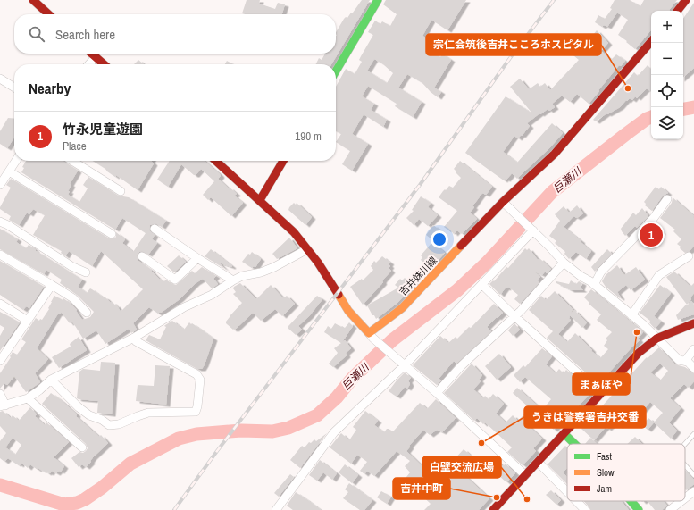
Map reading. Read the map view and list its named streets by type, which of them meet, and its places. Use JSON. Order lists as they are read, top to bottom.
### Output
{
  "streets": {
    "main road": ["吉井妹川線"]
  },
  "water": ["巨瀬川"],
  "places": [
    "宗仁会筑後吉井こころホスピタル",
    "まぁぼや",
    "うきは警察署吉井交番",
    "吉井中町",
    "白壁交流広場"
  ],
  "legend": ["Fast", "Slow", "Jam"],
  "page": {
    "map_buttons": ["+", "−"],
    "search": "Search here",
    "heading": "Nearby",
    "list": [
      {
        "mark": "1",
        "name": "竹永児童遊園",
        "note": "Place",
        "value": "190 m"
      }
    ],
    "pins": "1"
  }
}
